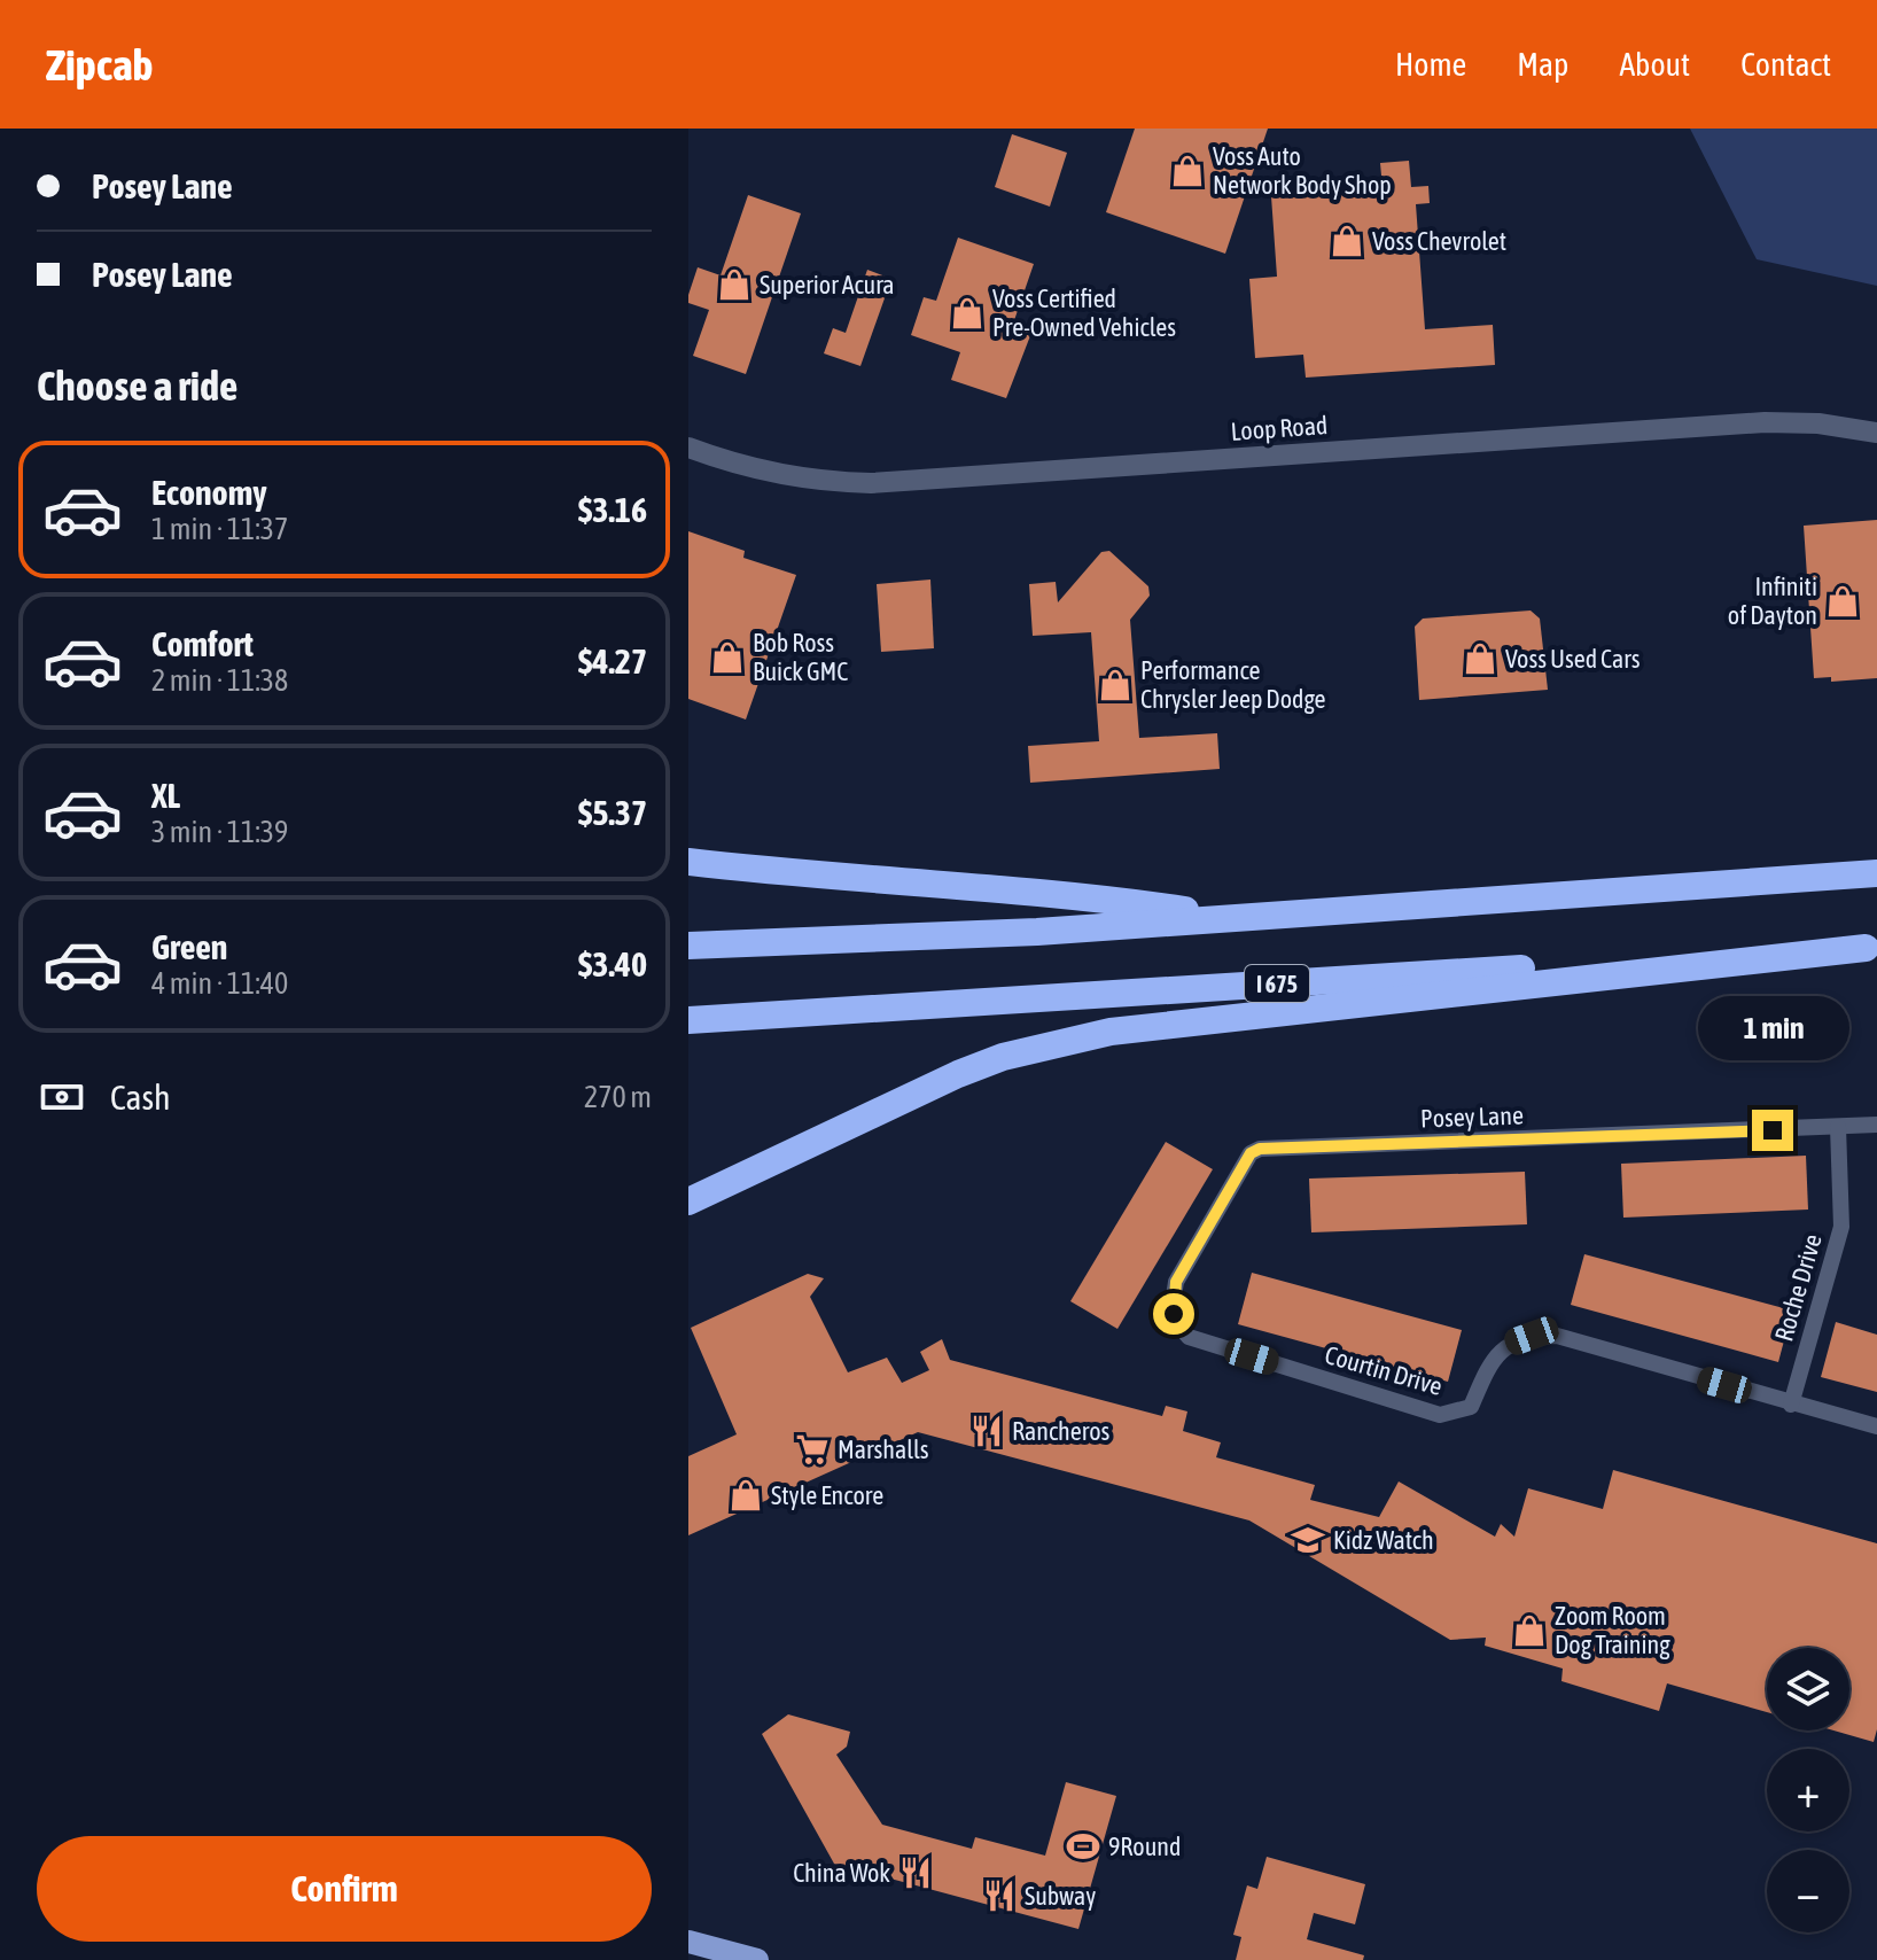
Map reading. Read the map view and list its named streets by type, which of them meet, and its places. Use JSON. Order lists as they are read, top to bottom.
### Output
{
  "streets": {
    "highway": ["I 675"],
    "street": [
      "Loop Road",
      "Posey Lane",
      "Roche Drive",
      "Courtin Drive"
    ]
  },
  "crossings": [
    ["Posey Lane", "Roche Drive"],
    ["Posey Lane", "Courtin Drive"],
    ["Roche Drive", "Courtin Drive"]
  ],
  "places": {
    "shop": [
      "Voss Auto Network Body Shop",
      "Voss Chevrolet",
      "Superior Acura",
      "Voss Certified Pre-Owned Vehicles",
      "Infiniti of Dayton",
      "Bob Ross Buick GMC",
      "Voss Used Cars",
      "Performance Chrysler Jeep Dodge",
      "Style Encore",
      "Zoom Room Dog Training"
    ],
    "restaurant": ["Rancheros", "China Wok", "Subway"],
    "supermarket": ["Marshalls"],
    "school or university": ["Kidz Watch"],
    "sports": ["9Round"]
  },
  "page": {
    "header": "Zipcab",
    "nav": [
      "Home",
      "Map",
      "About",
      "Contact"
    ],
    "banner": ["Posey Lane", "Posey Lane"],
    "heading": "Choose a ride",
    "list": [
      {
        "name": "Economy",
        "note": "1 min · 11:37",
        "value": "$3.16"
      },
      {
        "name": "Comfort",
        "note": "2 min · 11:38",
        "value": "$4.27"
      },
      {
        "name": "XL",
        "note": "3 min · 11:39",
        "value": "$5.37"
      },
      {
        "name": "Green",
        "note": "4 min · 11:40",
        "value": "$3.40"
      }
    ],
    "bubble": "1 min",
    "pay": ["Cash", "270 m"],
    "map_buttons": ["+", "−"],
    "buttons": "Confirm"
  }
}
